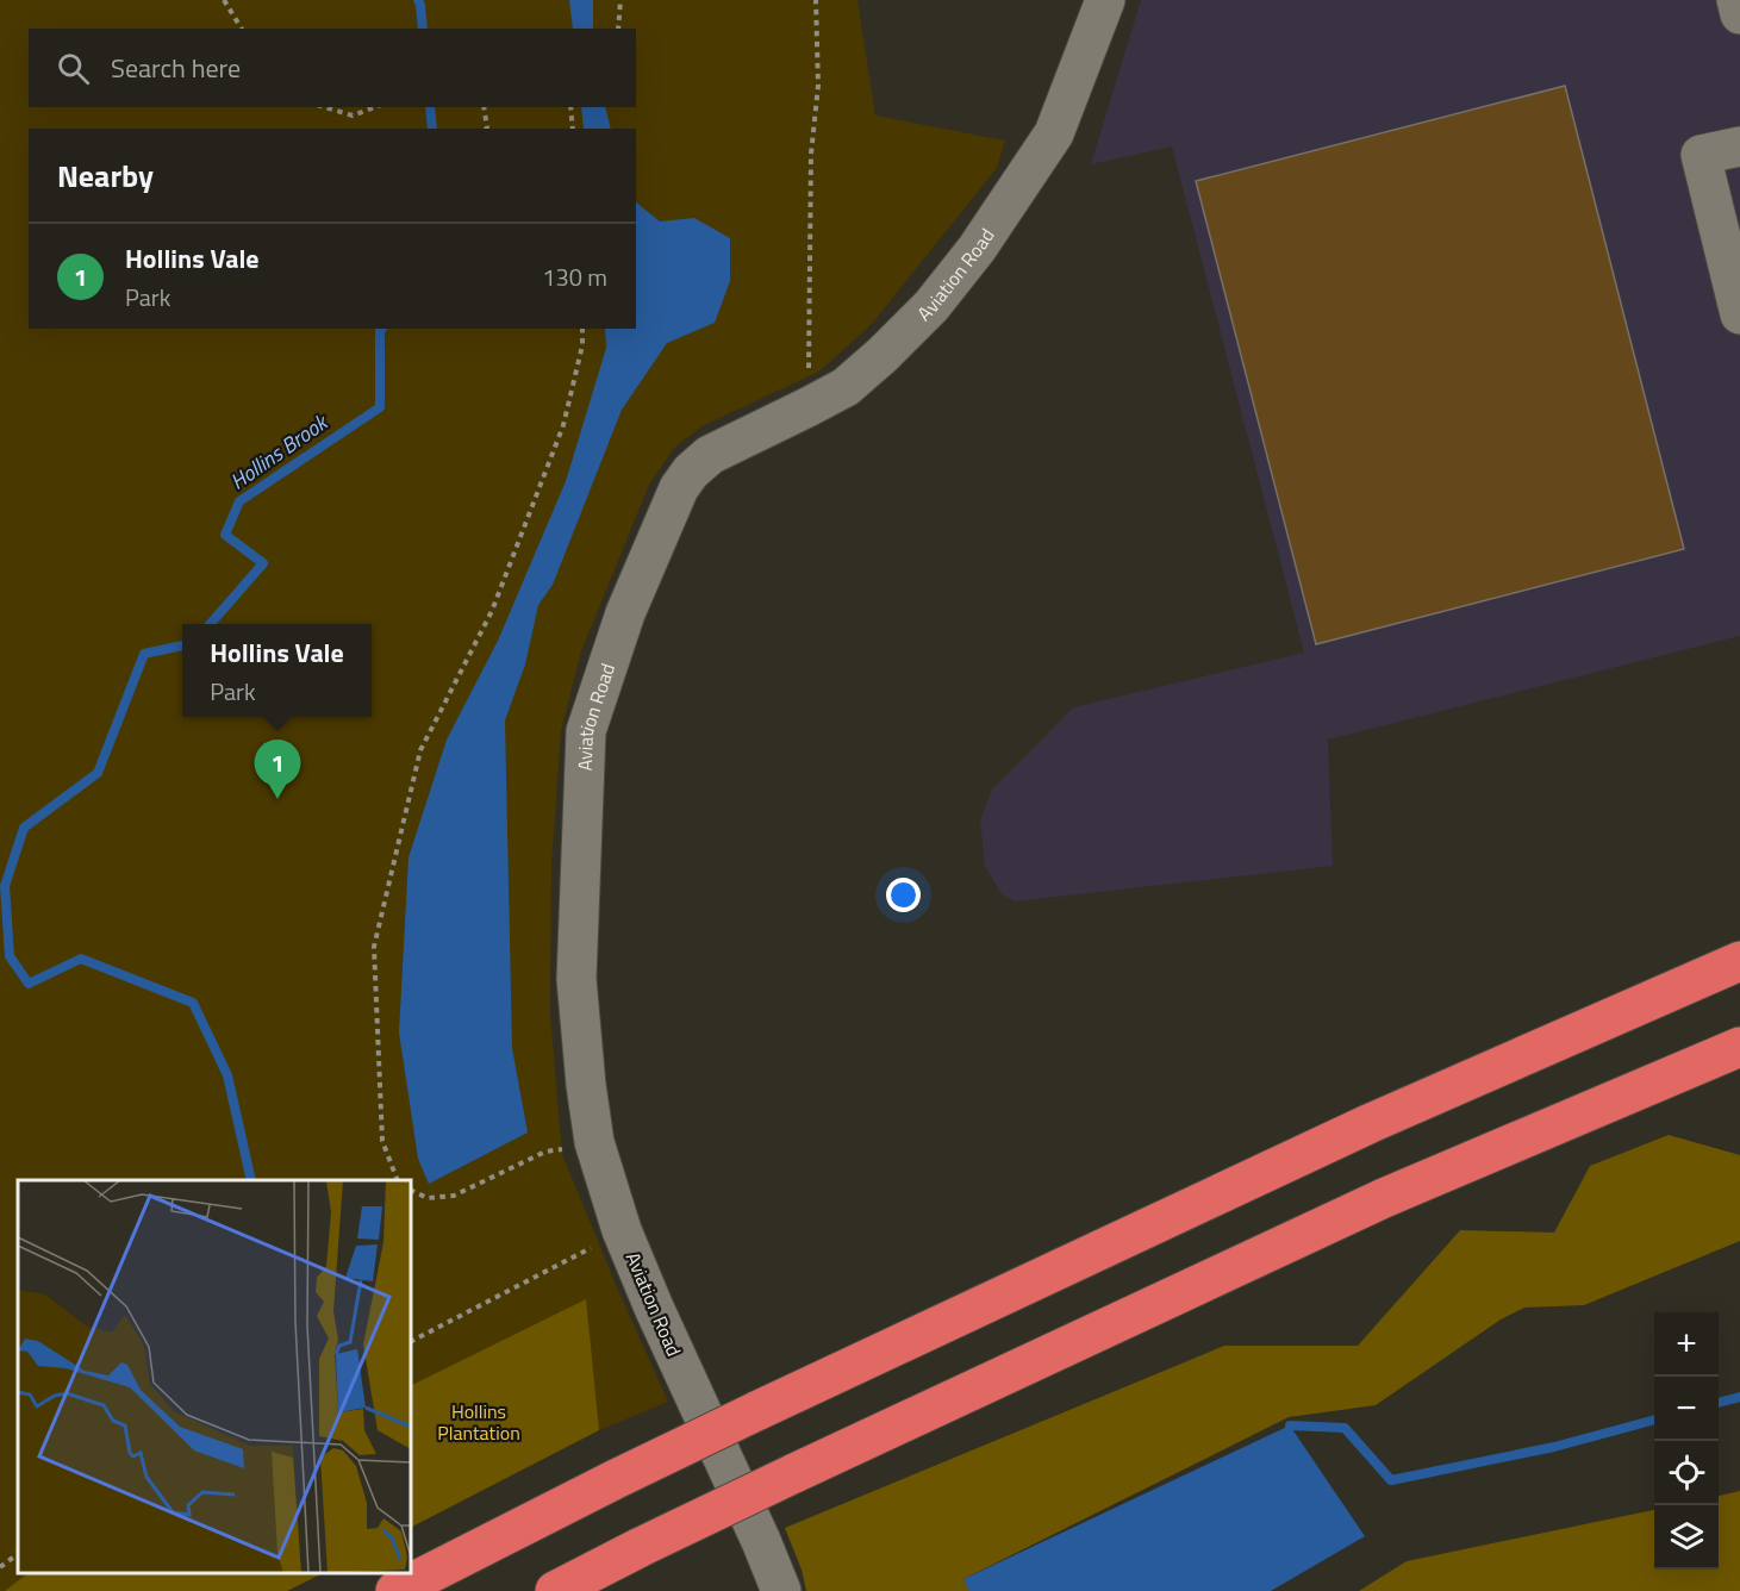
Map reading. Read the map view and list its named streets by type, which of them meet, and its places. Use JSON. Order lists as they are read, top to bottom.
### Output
{
  "streets": {
    "street": ["Aviation Road"]
  },
  "water": ["Hollins Brook"],
  "parks": ["Hollins Plantation"],
  "page": {
    "search": "Search here",
    "heading": "Nearby",
    "list": [
      {
        "mark": "1",
        "name": "Hollins Vale",
        "note": "Park",
        "value": "130 m"
      }
    ],
    "popup": ["Hollins Vale", "Park"],
    "pins": "1",
    "map_buttons": ["+", "−"]
  }
}
